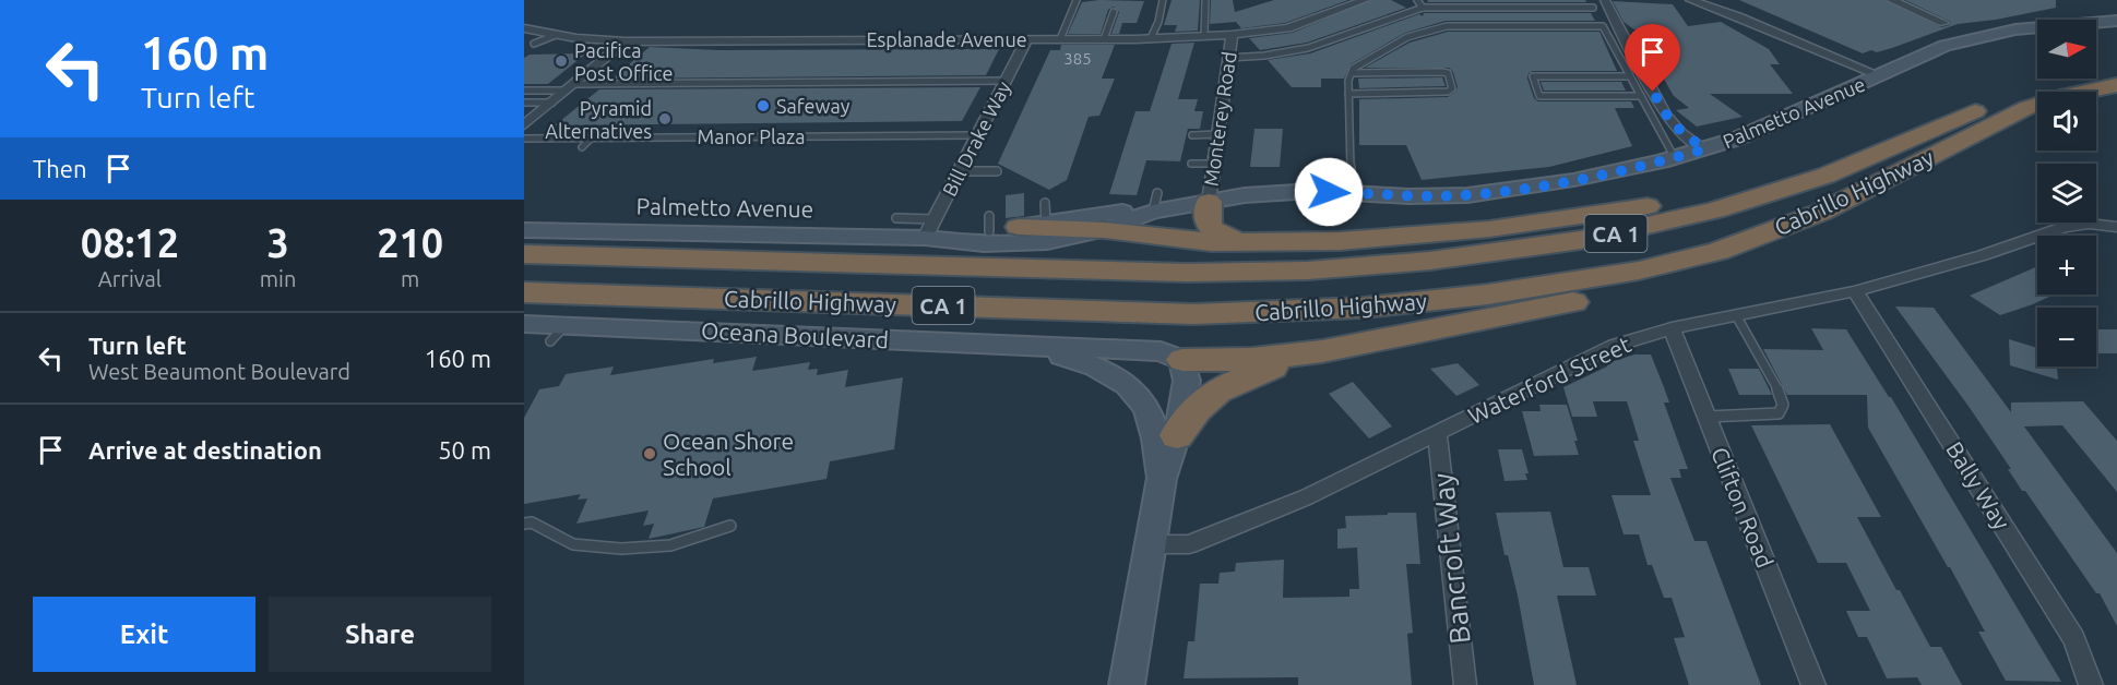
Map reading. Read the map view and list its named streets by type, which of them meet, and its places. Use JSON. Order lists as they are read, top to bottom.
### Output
{
  "streets": {
    "highway": ["Cabrillo Highway", "CA 1"],
    "street": [
      "Esplanade Avenue",
      "Palmetto Avenue",
      "Monterey Road",
      "Bill Drake Way",
      "Oceana Boulevard",
      "Waterford Street",
      "Bally Way",
      "Clifton Road",
      "Bancroft Way"
    ],
    "lane": ["Manor Plaza"]
  },
  "crossings": [
    ["Esplanade Avenue", "Monterey Road"],
    ["Esplanade Avenue", "Bill Drake Way"],
    ["Palmetto Avenue", "Monterey Road"],
    ["Palmetto Avenue", "Bill Drake Way"],
    ["Manor Plaza", "Bill Drake Way"],
    ["Waterford Street", "Bally Way"],
    ["Waterford Street", "Clifton Road"],
    ["Waterford Street", "Bancroft Way"]
  ],
  "places": [
    "Pacifica Post Office",
    "Safeway",
    "Pyramid Alternatives",
    "Ocean Shore School"
  ],
  "house_numbers": ["385"],
  "north": "right",
  "page": {
    "turn": ["160 m", "Turn left"],
    "map_buttons": ["+", "−"],
    "then": "Then",
    "eta": [
      "08:12",
      "Arrival",
      "3",
      "min",
      "210",
      "m"
    ],
    "list": [
      {
        "name": "Turn left",
        "note": "West Beaumont Boulevard",
        "value": "160 m"
      },
      {
        "name": "Arrive at destination",
        "value": "50 m"
      }
    ],
    "buttons": ["Exit", "Share"]
  }
}
